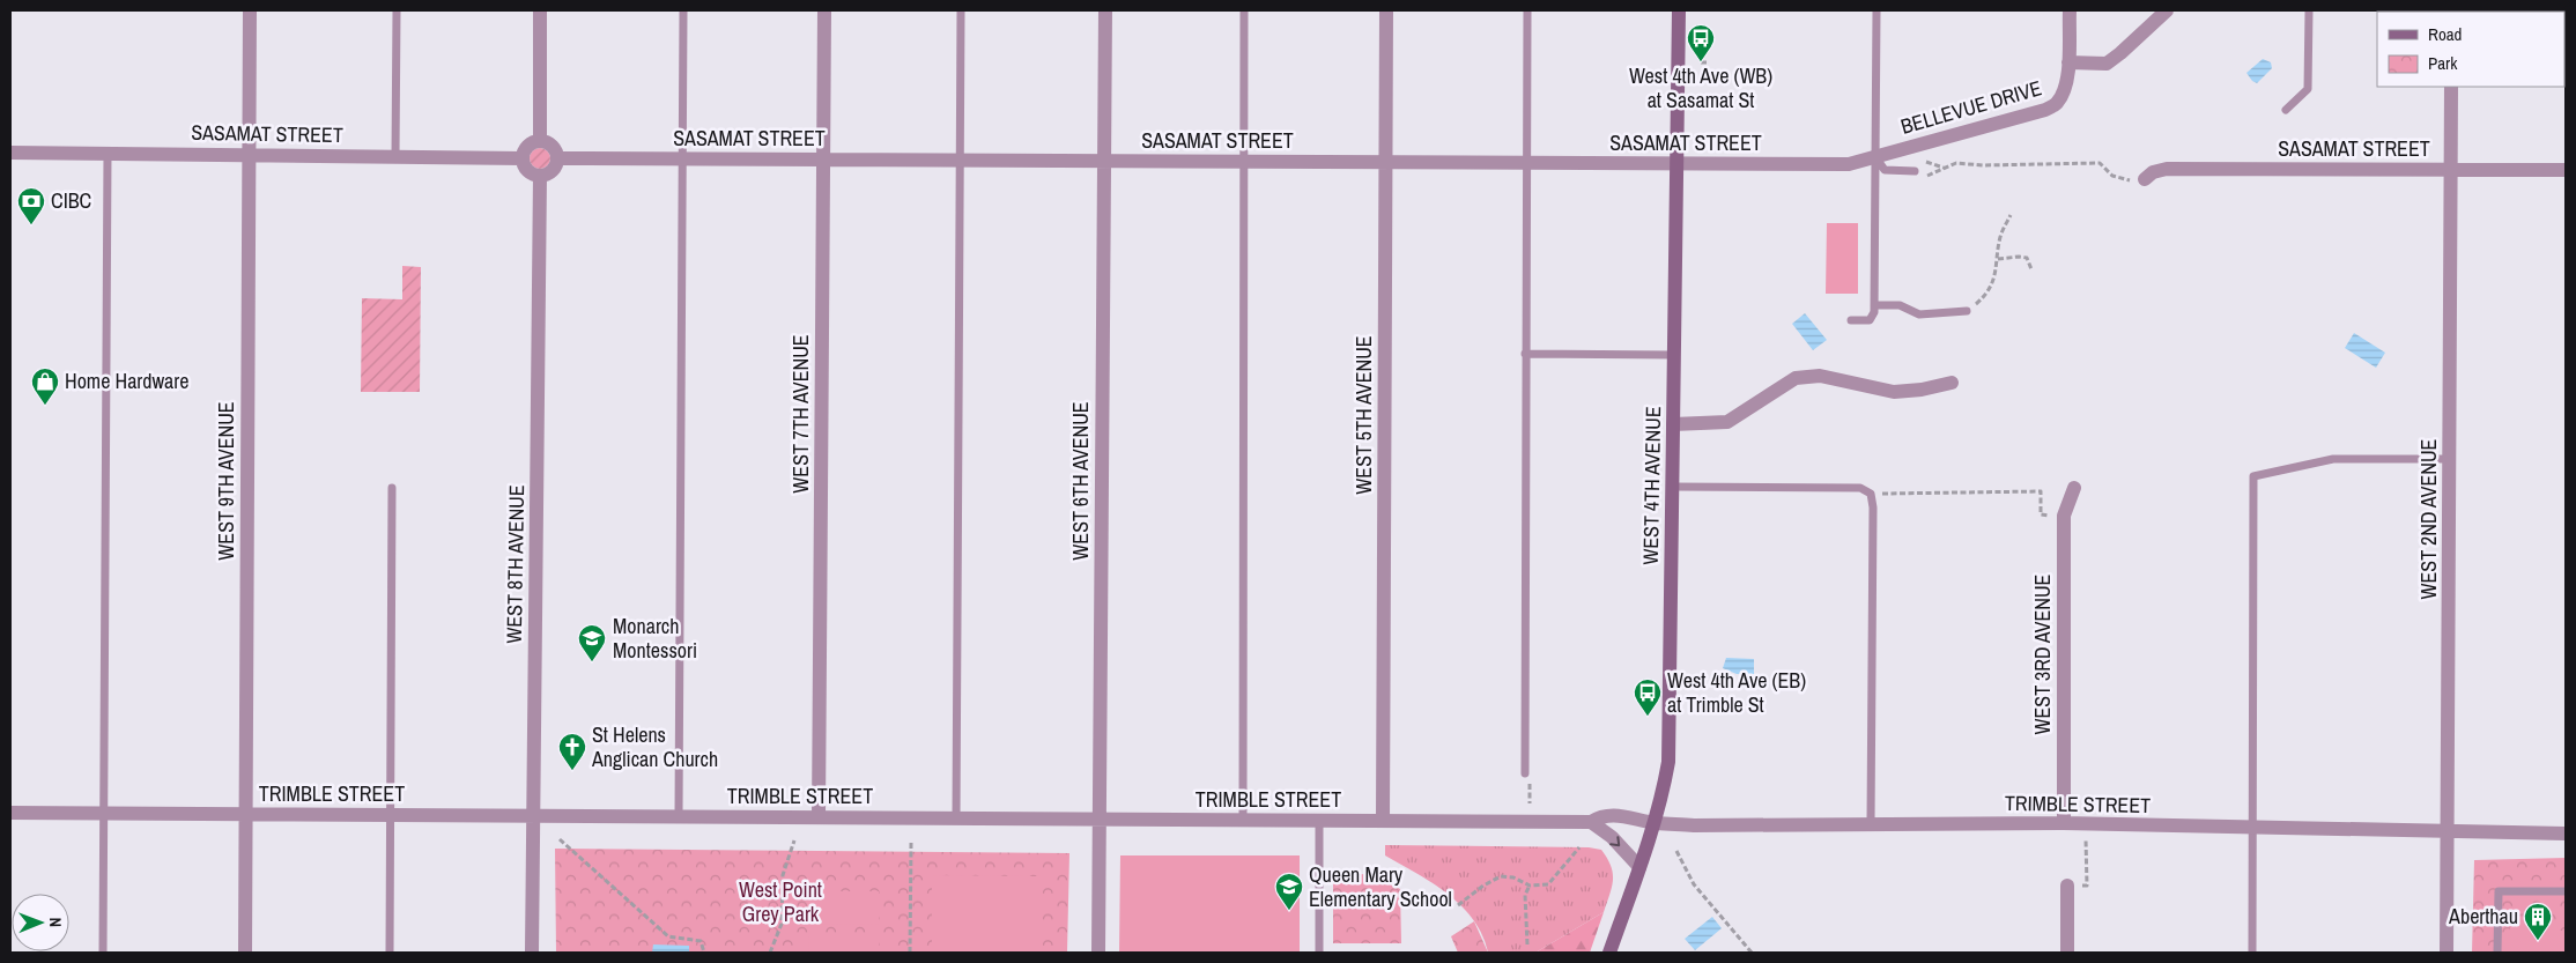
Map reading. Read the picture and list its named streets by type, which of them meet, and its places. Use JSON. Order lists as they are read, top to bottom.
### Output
{
  "streets": {
    "main road": ["WEST 4TH AVENUE"],
    "street": [
      "BELLEVUE DRIVE",
      "SASAMAT STREET",
      "WEST 7TH AVENUE",
      "WEST 5TH AVENUE",
      "WEST 9TH AVENUE",
      "WEST 6TH AVENUE",
      "WEST 2ND AVENUE",
      "WEST 8TH AVENUE",
      "WEST 3RD AVENUE",
      "TRIMBLE STREET"
    ]
  },
  "crossings": [
    ["BELLEVUE DRIVE", "SASAMAT STREET"],
    ["SASAMAT STREET", "WEST 7TH AVENUE"],
    ["SASAMAT STREET", "WEST 5TH AVENUE"],
    ["SASAMAT STREET", "WEST 9TH AVENUE"],
    ["SASAMAT STREET", "WEST 6TH AVENUE"],
    ["SASAMAT STREET", "WEST 4TH AVENUE"],
    ["SASAMAT STREET", "WEST 2ND AVENUE"],
    ["SASAMAT STREET", "WEST 8TH AVENUE"],
    ["WEST 7TH AVENUE", "TRIMBLE STREET"],
    ["WEST 5TH AVENUE", "TRIMBLE STREET"],
    ["WEST 9TH AVENUE", "TRIMBLE STREET"],
    ["WEST 6TH AVENUE", "TRIMBLE STREET"],
    ["WEST 4TH AVENUE", "TRIMBLE STREET"],
    ["WEST 2ND AVENUE", "TRIMBLE STREET"],
    ["WEST 8TH AVENUE", "TRIMBLE STREET"],
    ["WEST 3RD AVENUE", "TRIMBLE STREET"]
  ],
  "parks": ["West Point Grey Park"],
  "places": {
    "bus stop": ["West 4th Ave (WB) at Sasamat St", "West 4th Ave (EB) at Trimble St"],
    "bank": ["CIBC"],
    "shop": ["Home Hardware"],
    "school or university": ["Monarch Montessori", "Queen Mary Elementary School"],
    "church": ["St Helens Anglican Church"],
    "building": ["Aberthau"]
  },
  "legend": ["Road", "Park"],
  "north": "right"
}
